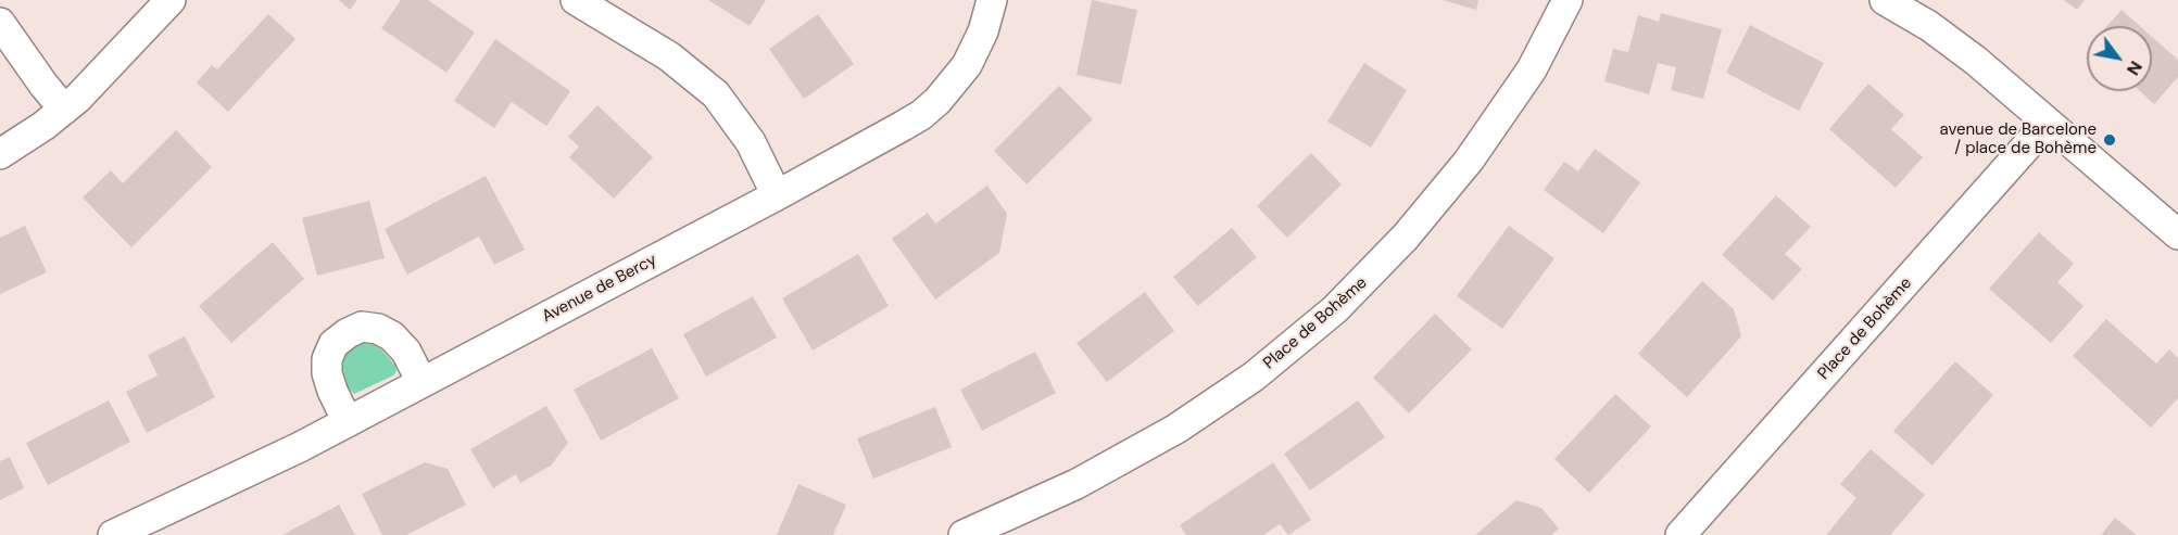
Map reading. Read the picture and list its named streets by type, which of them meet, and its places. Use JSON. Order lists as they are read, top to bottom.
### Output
{
  "streets": {
    "street": ["Avenue de Bercy", "Place de Bohème"]
  },
  "places": ["avenue de Barcelone / place de Bohème"],
  "north": "bottom right"
}
